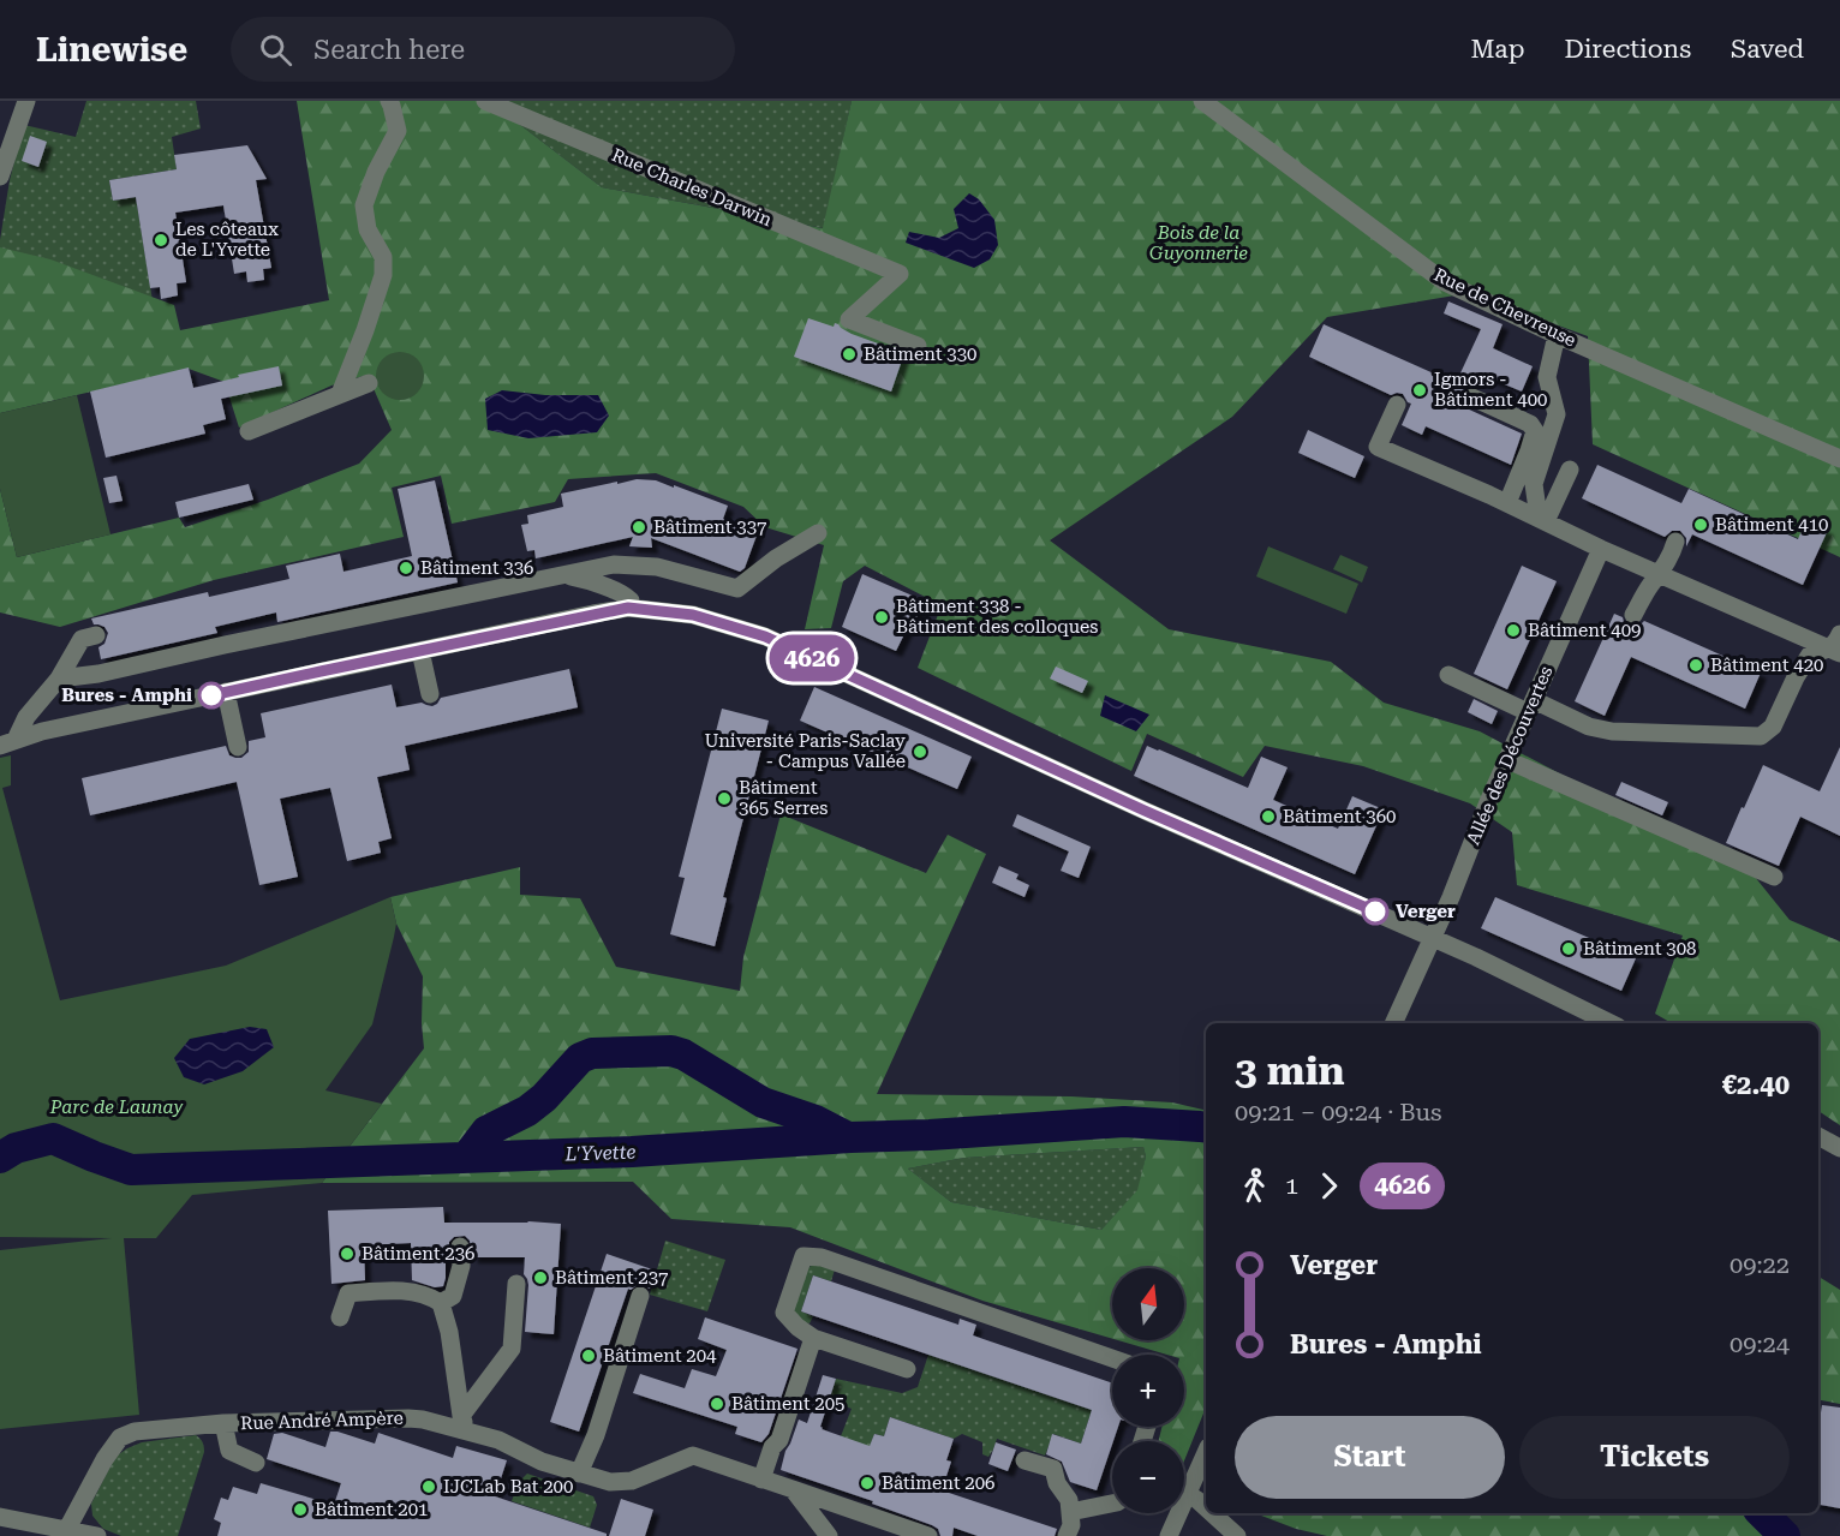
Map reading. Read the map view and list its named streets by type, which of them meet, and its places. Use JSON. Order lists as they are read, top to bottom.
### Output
{
  "streets": {
    "street": [
      "Rue Charles Darwin",
      "Rue de Chevreuse",
      "Allée des Découvertes",
      "Rue André Ampère"
    ]
  },
  "water": ["L'Yvette"],
  "parks": ["Bois de la Guyonnerie", "Parc de Launay"],
  "places": [
    "Les côteaux de L'Yvette",
    "Bâtiment 330",
    "Igmors - Bâtiment 400",
    "Bâtiment 410",
    "Bâtiment 337",
    "Bâtiment 336",
    "Bâtiment 338 - Bâtiment des colloques",
    "Bâtiment 409",
    "Bâtiment 420",
    "Bures - Amphi",
    "Université Paris-Saclay - Campus Vallée",
    "Bâtiment 365 Serres",
    "Bâtiment 360",
    "Verger",
    "Bâtiment 308",
    "Bâtiment 236",
    "Bâtiment 237",
    "Bâtiment 204",
    "Bâtiment 205",
    "Bâtiment 206",
    "IJCLab Bat 200",
    "Bâtiment 201"
  ],
  "lines": ["bus line 4626"],
  "north": "top",
  "page": {
    "header": "Linewise",
    "search": "Search here",
    "nav": ["Map", "Directions", "Saved"],
    "on_map": "4626",
    "heading": ["3 min", "09:21 – 09:24 · Bus", "€2.40"],
    "legs": ["1", "4626"],
    "list": [
      {
        "name": "Verger",
        "value": "09:22"
      },
      {
        "name": "Bures - Amphi",
        "value": "09:24"
      }
    ],
    "map_buttons": ["+", "−"],
    "buttons": ["Start", "Tickets"]
  }
}
